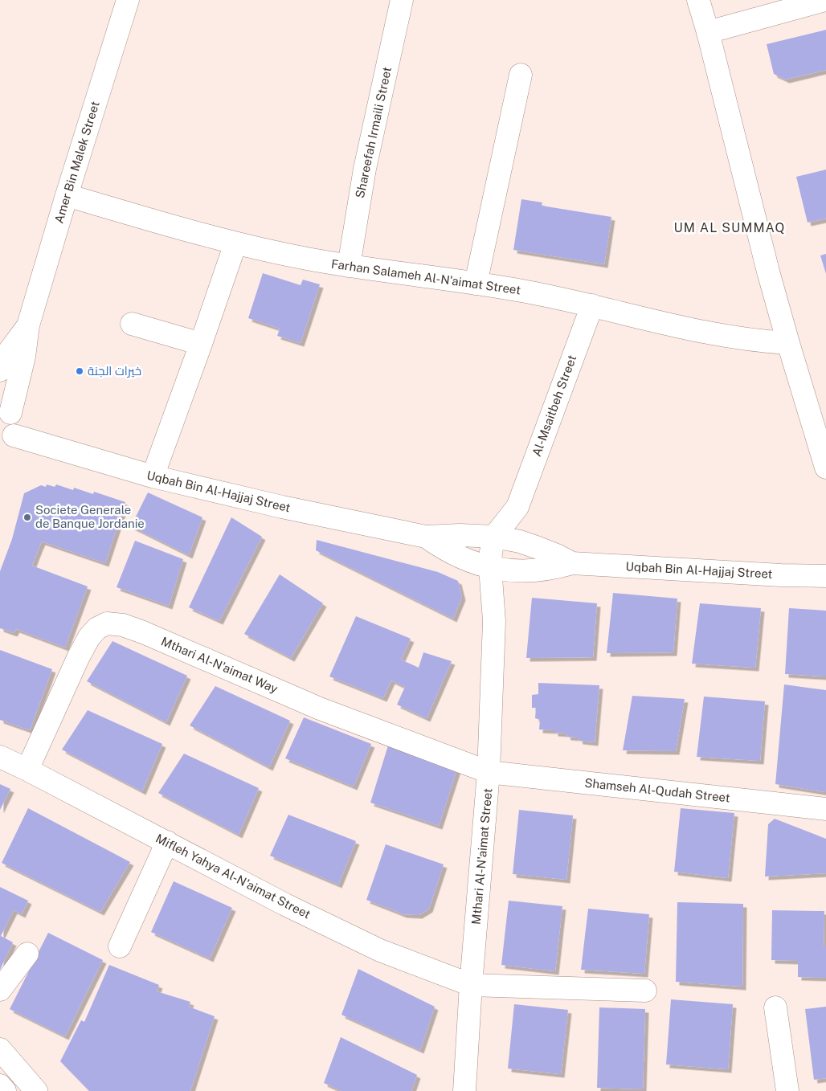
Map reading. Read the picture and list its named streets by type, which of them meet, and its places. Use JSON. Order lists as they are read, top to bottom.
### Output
{
  "streets": {
    "street": [
      "Shareefah Irmaili Street",
      "Amer Bin Malek Street",
      "Farhan Salameh Al-N'aimat Street",
      "Al-Msaitbeh Street",
      "Uqbah Bin Al-Hajjaj Street",
      "Mthari Al-N'aimat Way",
      "Shamseh Al-Qudah Street",
      "Mthari Al-N'aimat Street",
      "Mifleh Yahya Al-N'aimat Street"
    ]
  },
  "crossings": [
    ["Shareefah Irmaili Street", "Farhan Salameh Al-N'aimat Street"],
    ["Amer Bin Malek Street", "Farhan Salameh Al-N'aimat Street"],
    ["Farhan Salameh Al-N'aimat Street", "Al-Msaitbeh Street"],
    ["Al-Msaitbeh Street", "Uqbah Bin Al-Hajjaj Street"],
    ["Al-Msaitbeh Street", "Mthari Al-N'aimat Street"],
    ["Uqbah Bin Al-Hajjaj Street", "Mthari Al-N'aimat Street"],
    ["Mthari Al-N'aimat Way", "Shamseh Al-Qudah Street"],
    ["Mthari Al-N'aimat Way", "Mthari Al-N'aimat Street"],
    ["Mthari Al-N'aimat Way", "Mifleh Yahya Al-N'aimat Street"],
    ["Shamseh Al-Qudah Street", "Mthari Al-N'aimat Street"],
    ["Mthari Al-N'aimat Street", "Mifleh Yahya Al-N'aimat Street"]
  ],
  "districts": ["UM AL SUMMAQ"],
  "places": ["خيرات الجنة", "Societe Generale de Banque Jordanie"]
}
